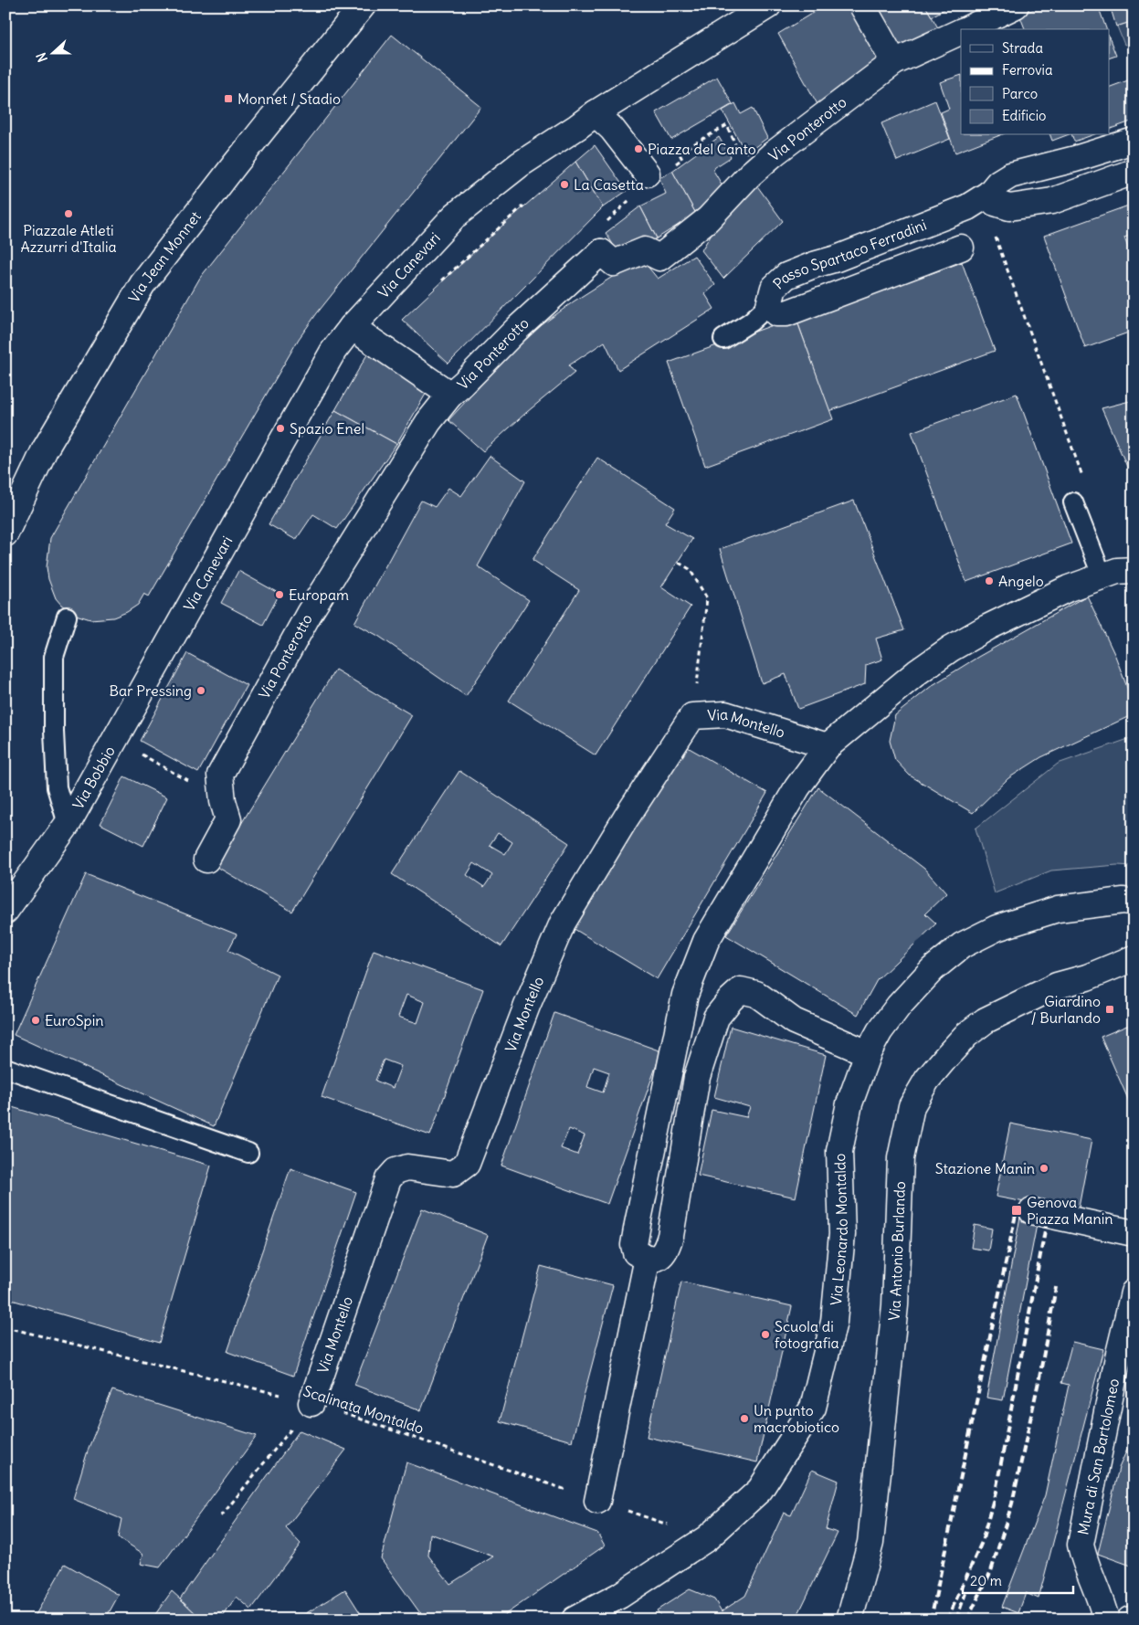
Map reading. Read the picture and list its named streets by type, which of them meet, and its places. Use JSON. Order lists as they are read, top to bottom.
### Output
{
  "streets": {
    "street": [
      "Via Ponterotto",
      "Passo Spartaco Ferradini",
      "Via Jean Monnet",
      "Via Canevari",
      "Via Montello",
      "Via Bobbio",
      "Via Leonardo Montaldo",
      "Via Antonio Burlando",
      "Mura di San Bartolomeo"
    ],
    "path": ["Scalinata Montaldo"]
  },
  "crossings": [
    ["Via Canevari", "Via Bobbio"],
    ["Via Montello", "Scalinata Montaldo"],
    ["Via Leonardo Montaldo", "Scalinata Montaldo"]
  ],
  "places": {
    "transit": ["Monnet / Stadio", "Giardino / Burlando", "Genova Piazza Manin"],
    "other": [
      "Piazza del Canto",
      "La Casetta",
      "Piazzale Atleti Azzurri d'Italia",
      "Spazio Enel",
      "Angelo",
      "Europam",
      "Bar Pressing",
      "EuroSpin",
      "Stazione Manin",
      "Scuola di fotografia",
      "Un punto macrobiotico"
    ]
  },
  "legend": [
    "Strada",
    "Ferrovia",
    "Parco",
    "Edificio"
  ],
  "scale_bar": "20 m",
  "north": "left"
}
